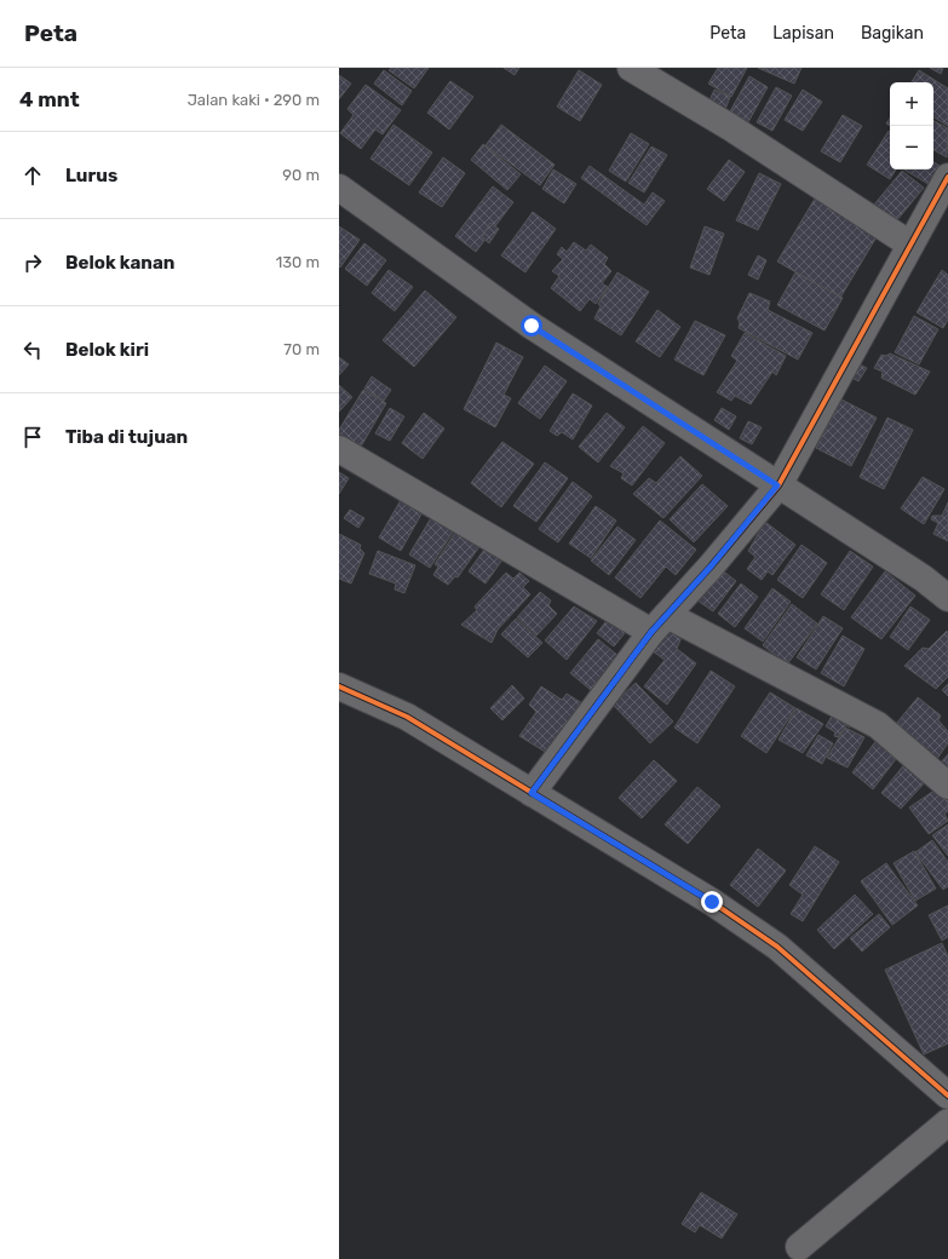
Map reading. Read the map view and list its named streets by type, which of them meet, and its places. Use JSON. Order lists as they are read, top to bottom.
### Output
{
  "page": {
    "header": "Peta",
    "nav": ["Peta", "Lapisan", "Bagikan"],
    "heading": ["4 mnt", "Jalan kaki · 290 m"],
    "map_buttons": ["+", "−"],
    "list": [
      ["Lurus", "90 m"],
      ["Belok kanan", "130 m"],
      ["Belok kiri", "70 m"],
      "Tiba di tujuan"
    ]
  }
}
